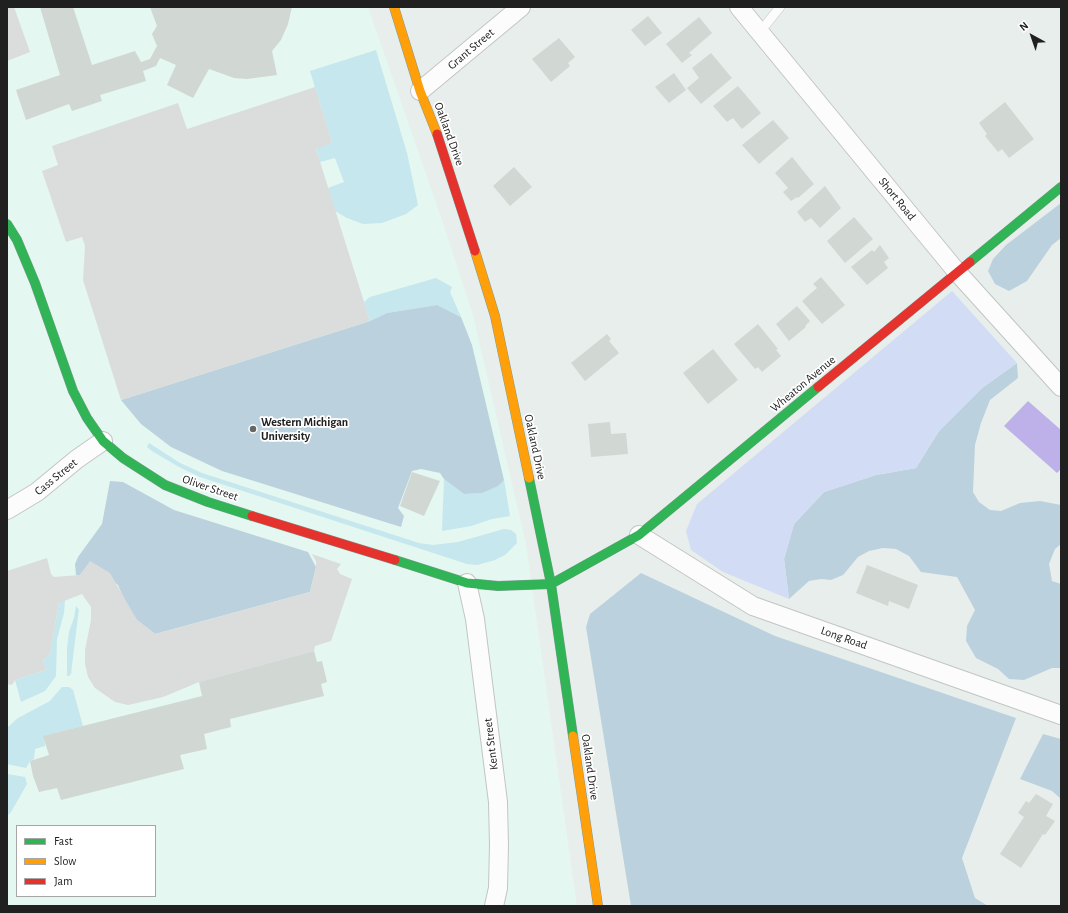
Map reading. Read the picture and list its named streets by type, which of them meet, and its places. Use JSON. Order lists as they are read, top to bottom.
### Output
{
  "streets": {
    "street": [
      "Grant Street",
      "Oakland Drive",
      "Short Road",
      "Wheaton Avenue",
      "Cass Street",
      "Oliver Street",
      "Long Road",
      "Kent Street"
    ]
  },
  "crossings": [
    ["Grant Street", "Oakland Drive"],
    ["Oakland Drive", "Wheaton Avenue"],
    ["Oakland Drive", "Oliver Street"],
    ["Short Road", "Wheaton Avenue"],
    ["Wheaton Avenue", "Oliver Street"],
    ["Wheaton Avenue", "Long Road"],
    ["Cass Street", "Oliver Street"],
    ["Oliver Street", "Kent Street"]
  ],
  "places": ["Western Michigan University"],
  "legend": ["Fast", "Slow", "Jam"],
  "north": "top left"
}
